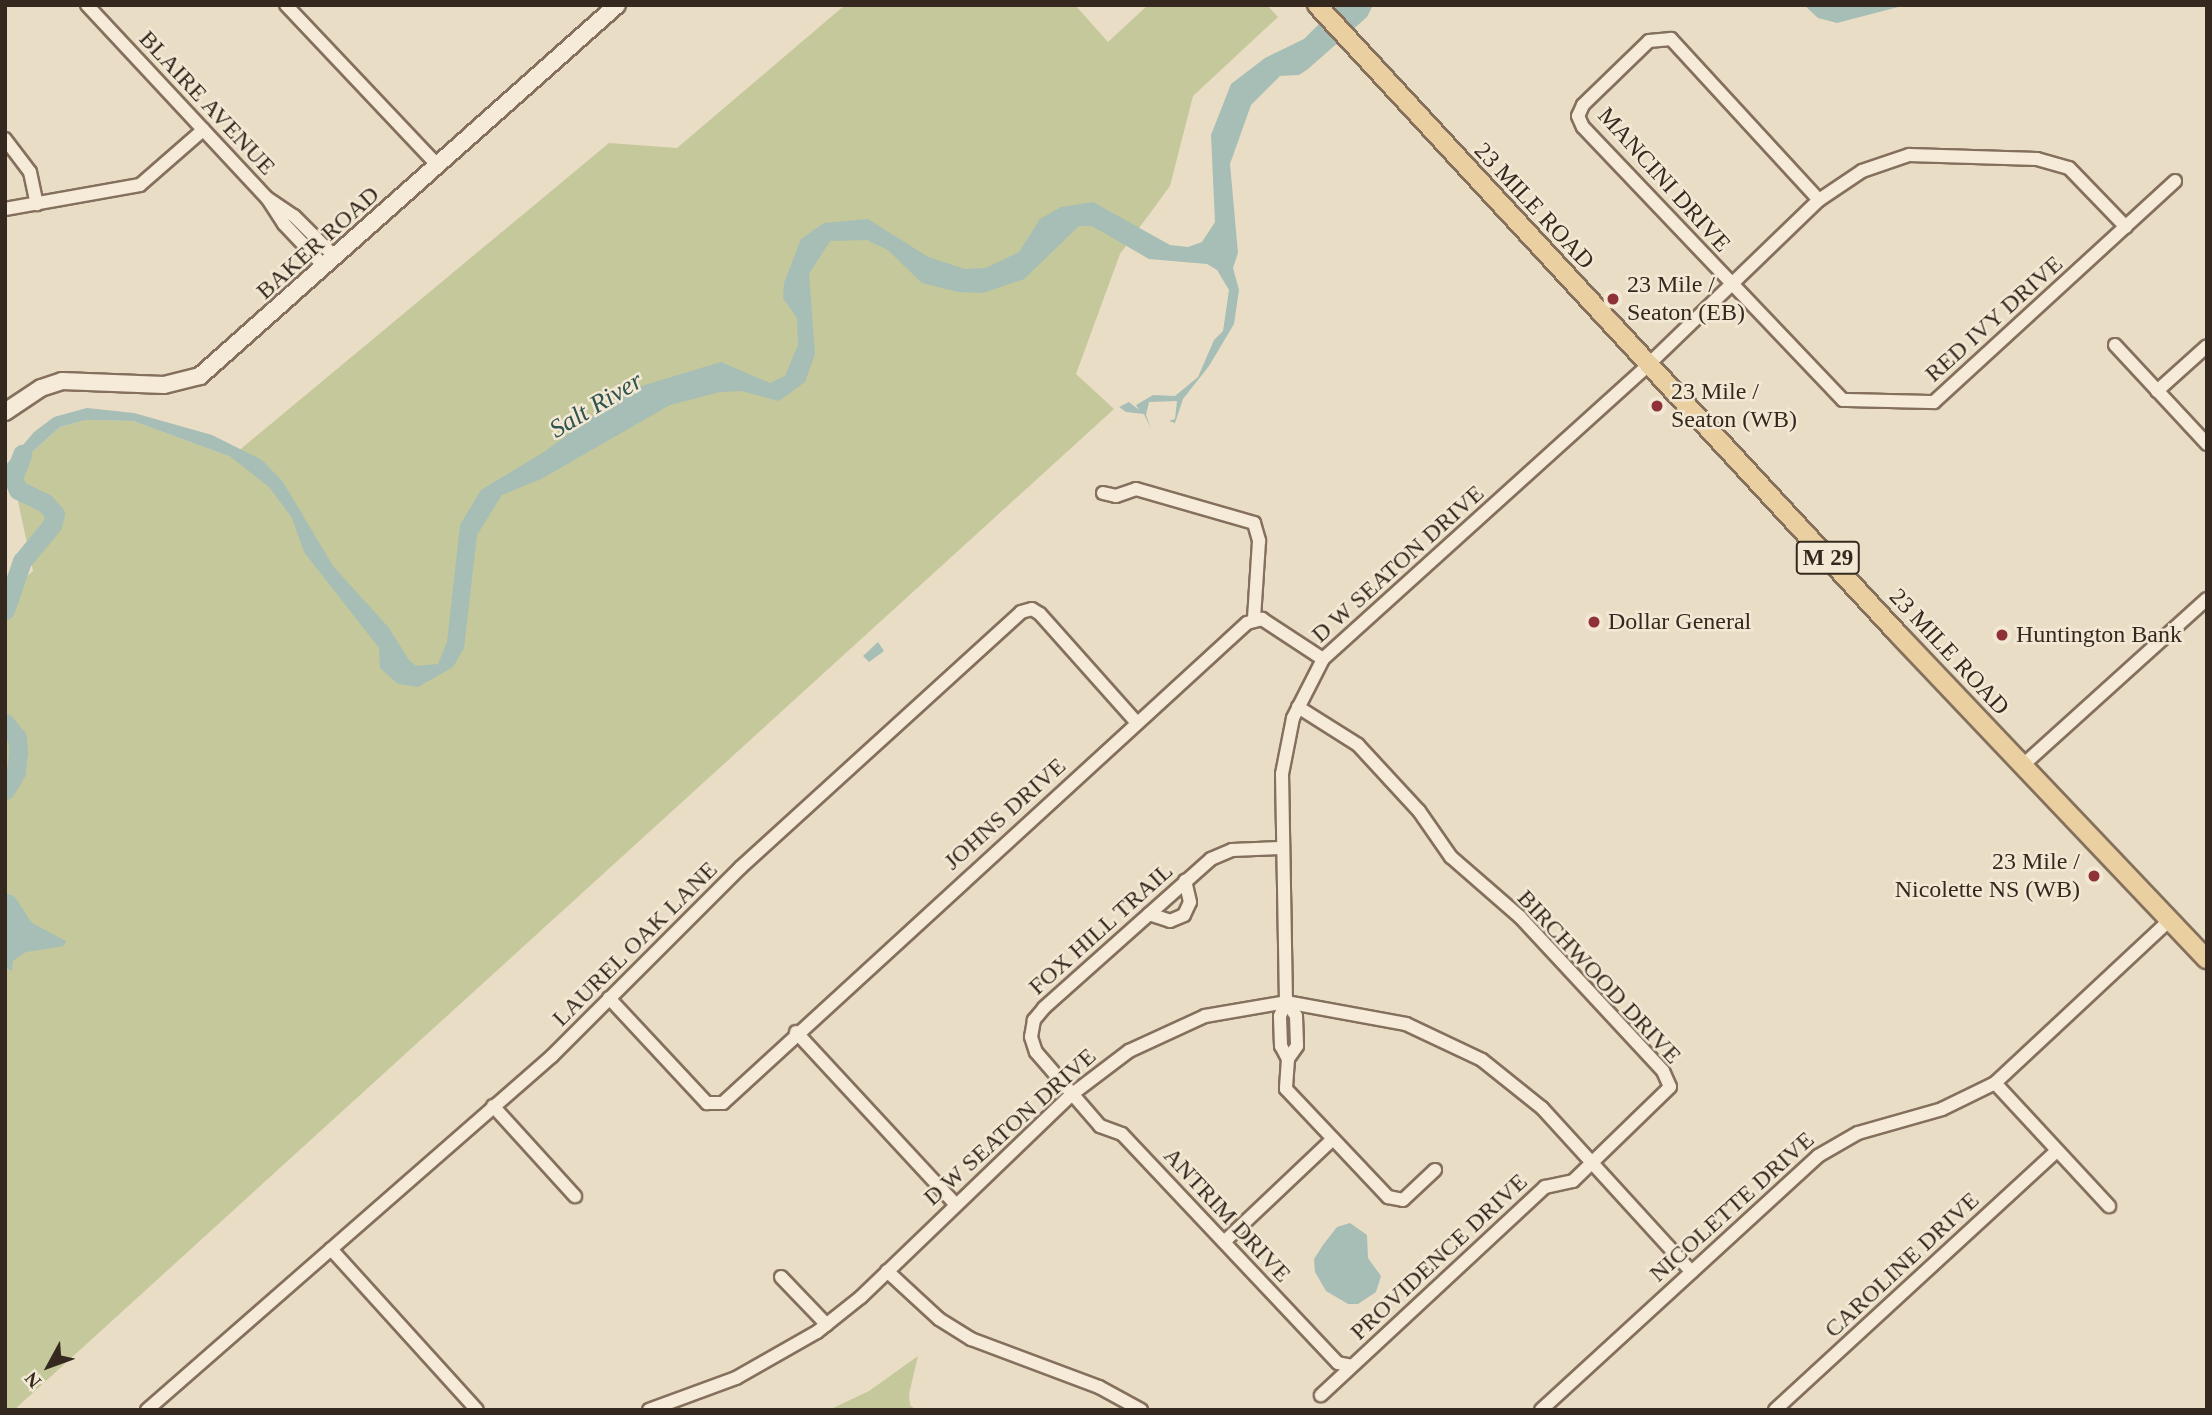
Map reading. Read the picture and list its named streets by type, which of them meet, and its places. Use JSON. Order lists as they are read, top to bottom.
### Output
{
  "streets": {
    "main road": ["23 MILE ROAD", "M 29"],
    "street": [
      "BLAIRE AVENUE",
      "MANCINI DRIVE",
      "BAKER ROAD",
      "RED IVY DRIVE",
      "D W SEATON DRIVE",
      "JOHNS DRIVE",
      "FOX HILL TRAIL",
      "LAUREL OAK LANE",
      "BIRCHWOOD DRIVE",
      "NICOLETTE DRIVE",
      "ANTRIM DRIVE",
      "PROVIDENCE DRIVE",
      "CAROLINE DRIVE"
    ]
  },
  "crossings": [
    ["BLAIRE AVENUE", "BAKER ROAD"],
    ["MANCINI DRIVE", "RED IVY DRIVE"],
    ["MANCINI DRIVE", "D W SEATON DRIVE"],
    ["23 MILE ROAD", "D W SEATON DRIVE"],
    ["23 MILE ROAD", "NICOLETTE DRIVE"],
    ["RED IVY DRIVE", "D W SEATON DRIVE"],
    ["D W SEATON DRIVE", "FOX HILL TRAIL"],
    ["D W SEATON DRIVE", "BIRCHWOOD DRIVE"],
    ["D W SEATON DRIVE", "ANTRIM DRIVE"],
    ["JOHNS DRIVE", "LAUREL OAK LANE"],
    ["FOX HILL TRAIL", "ANTRIM DRIVE"],
    ["BIRCHWOOD DRIVE", "PROVIDENCE DRIVE"],
    ["ANTRIM DRIVE", "PROVIDENCE DRIVE"]
  ],
  "water": ["Salt River"],
  "places": [
    "23 Mile / Seaton (EB)",
    "23 Mile / Seaton (WB)",
    "Dollar General",
    "Huntington Bank",
    "23 Mile / Nicolette NS (WB)"
  ],
  "north": "bottom left"
}
